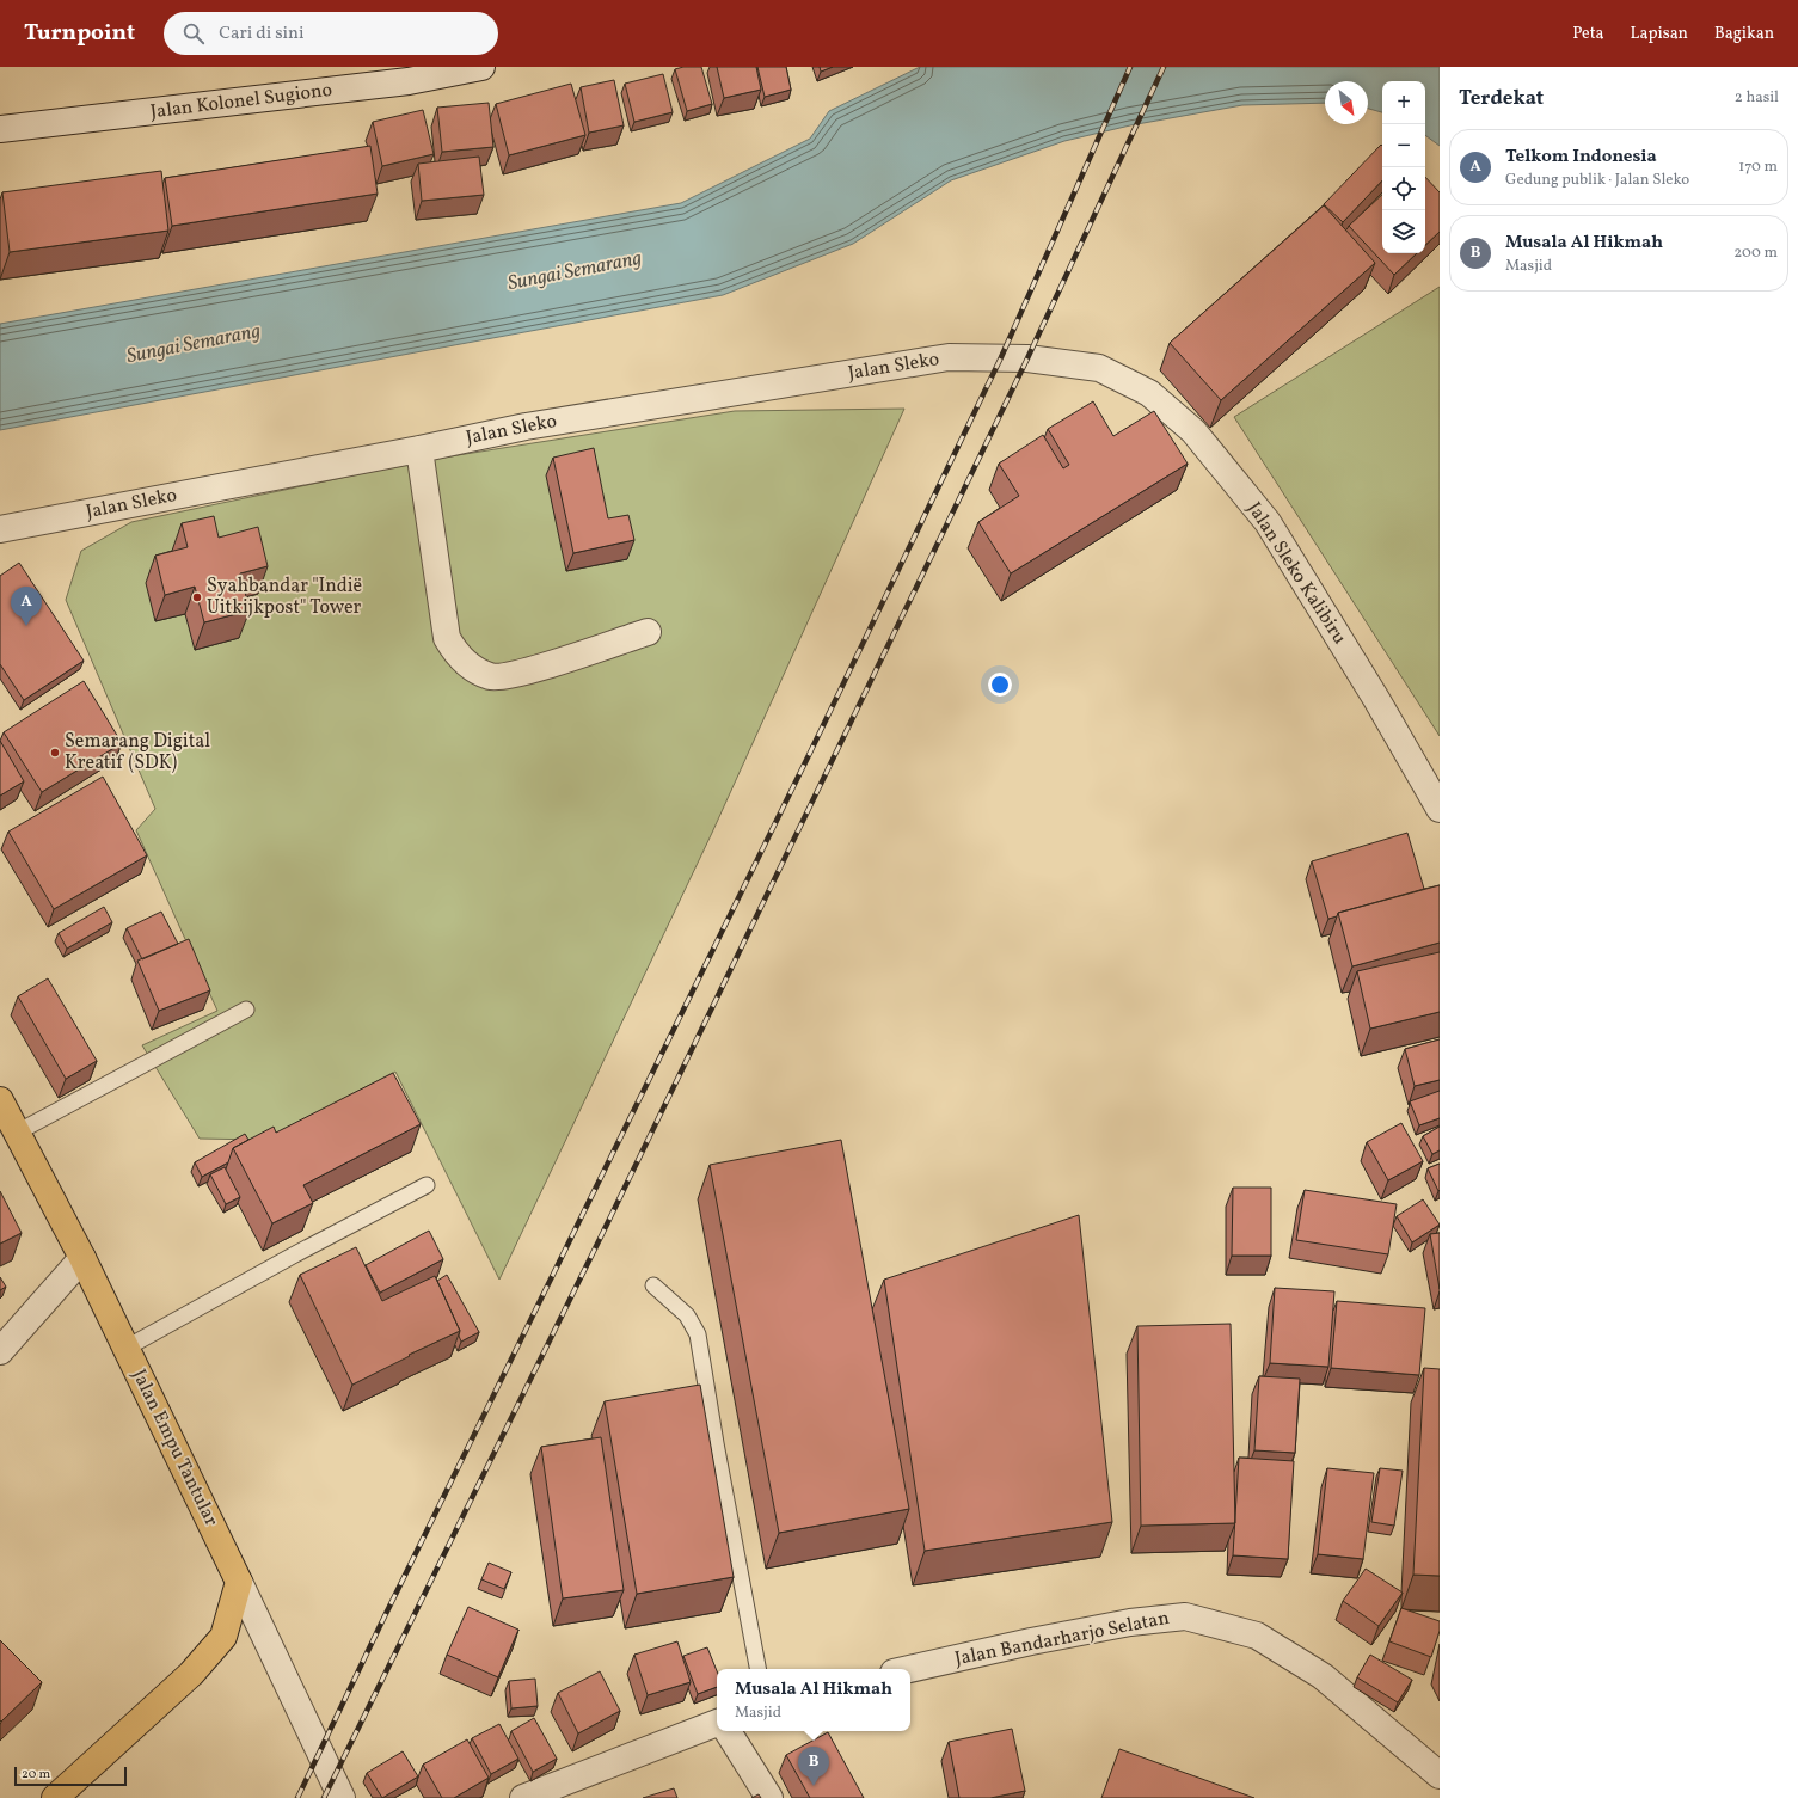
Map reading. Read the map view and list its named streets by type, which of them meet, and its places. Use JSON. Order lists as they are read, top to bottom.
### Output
{
  "streets": {
    "main road": ["Jalan Empu Tantular"],
    "street": [
      "Jalan Kolonel Sugiono",
      "Jalan Sleko",
      "Jalan Sleko Kalibiru",
      "Jalan Bandarharjo Selatan"
    ]
  },
  "crossings": [
    ["Jalan Sleko", "Jalan Sleko Kalibiru"]
  ],
  "water": ["Sungai Semarang"],
  "places": ["Syahbandar \"Indië Uitkijkpost\" Tower", "Semarang Digital Kreatif (SDK)"],
  "scale_bar": "20 m",
  "north": "bottom right",
  "page": {
    "header": "Turnpoint",
    "search": "Cari di sini",
    "nav": ["Peta", "Lapisan", "Bagikan"],
    "heading": ["Terdekat", "2 hasil"],
    "map_buttons": ["+", "−"],
    "list": [
      {
        "mark": "A",
        "name": "Telkom Indonesia",
        "note": "Gedung publik · Jalan Sleko",
        "value": "170 m"
      },
      {
        "mark": "B",
        "name": "Musala Al Hikmah",
        "note": "Masjid",
        "value": "200 m"
      }
    ],
    "pins": ["A", "B"],
    "popup": ["Musala Al Hikmah", "Masjid"],
    "scale": "20 m"
  }
}
